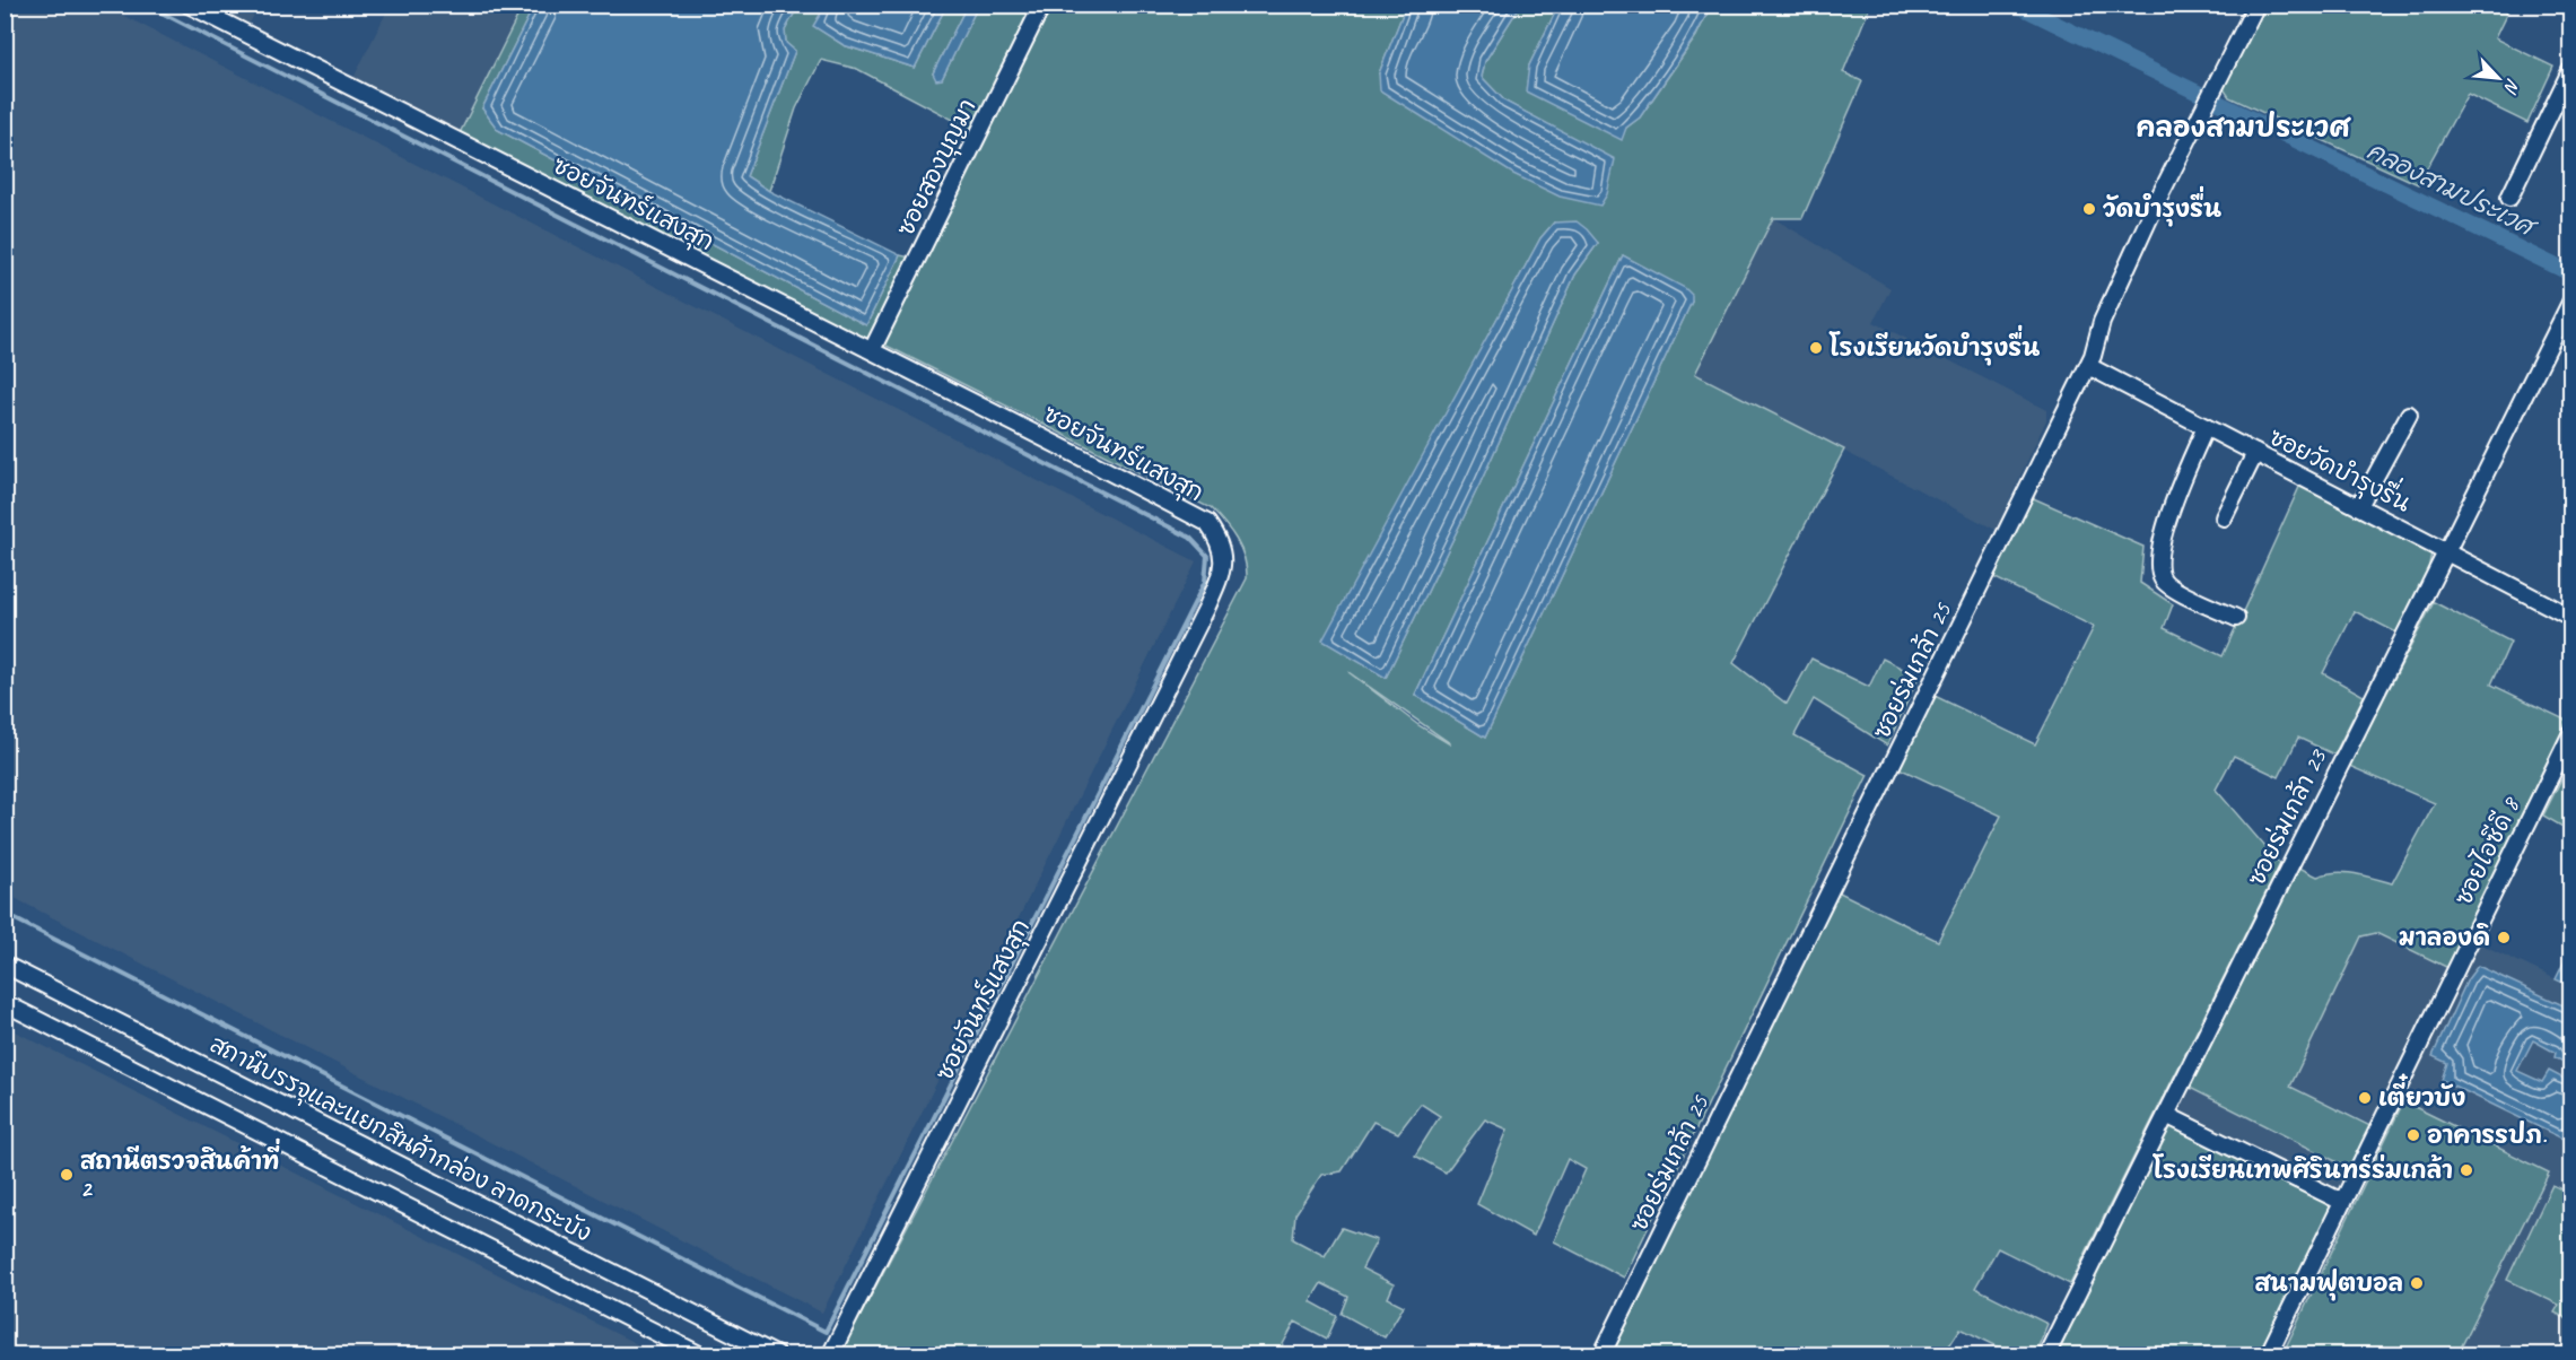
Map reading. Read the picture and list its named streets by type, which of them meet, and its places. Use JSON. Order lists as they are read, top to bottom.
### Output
{
  "streets": {
    "street": [
      "ซอยสองบุญมา",
      "ซอยจันทร์แสงสุก",
      "ซอยวัดบำรุงรื่น",
      "ซอยร่มเกล้า 25",
      "ซอยร่มเกล้า 23",
      "ซอยไอซีดี 8",
      "สถานีบรรจุและแยกสินค้ากล่อง ลาดกระบัง"
    ]
  },
  "crossings": [
    ["ซอยสองบุญมา", "ซอยจันทร์แสงสุก"],
    ["ซอยวัดบำรุงรื่น", "ซอยร่มเกล้า 25"],
    ["ซอยวัดบำรุงรื่น", "ซอยร่มเกล้า 23"]
  ],
  "districts": ["คลองสามประเวศ"],
  "water": ["คลองสามประเวศ"],
  "places": [
    "วัดบำรุงรื่น",
    "โรงเรียนวัดบำรุงรื่น",
    "มาลองดิ",
    "เตี๋ยวบัง",
    "อาคารรปภ.",
    "โรงเรียนเทพศิรินทร์ร่มเกล้า",
    "สถานีตรวจสินค้าที่ 2",
    "สนามฟุตบอล"
  ],
  "north": "bottom right"
}
